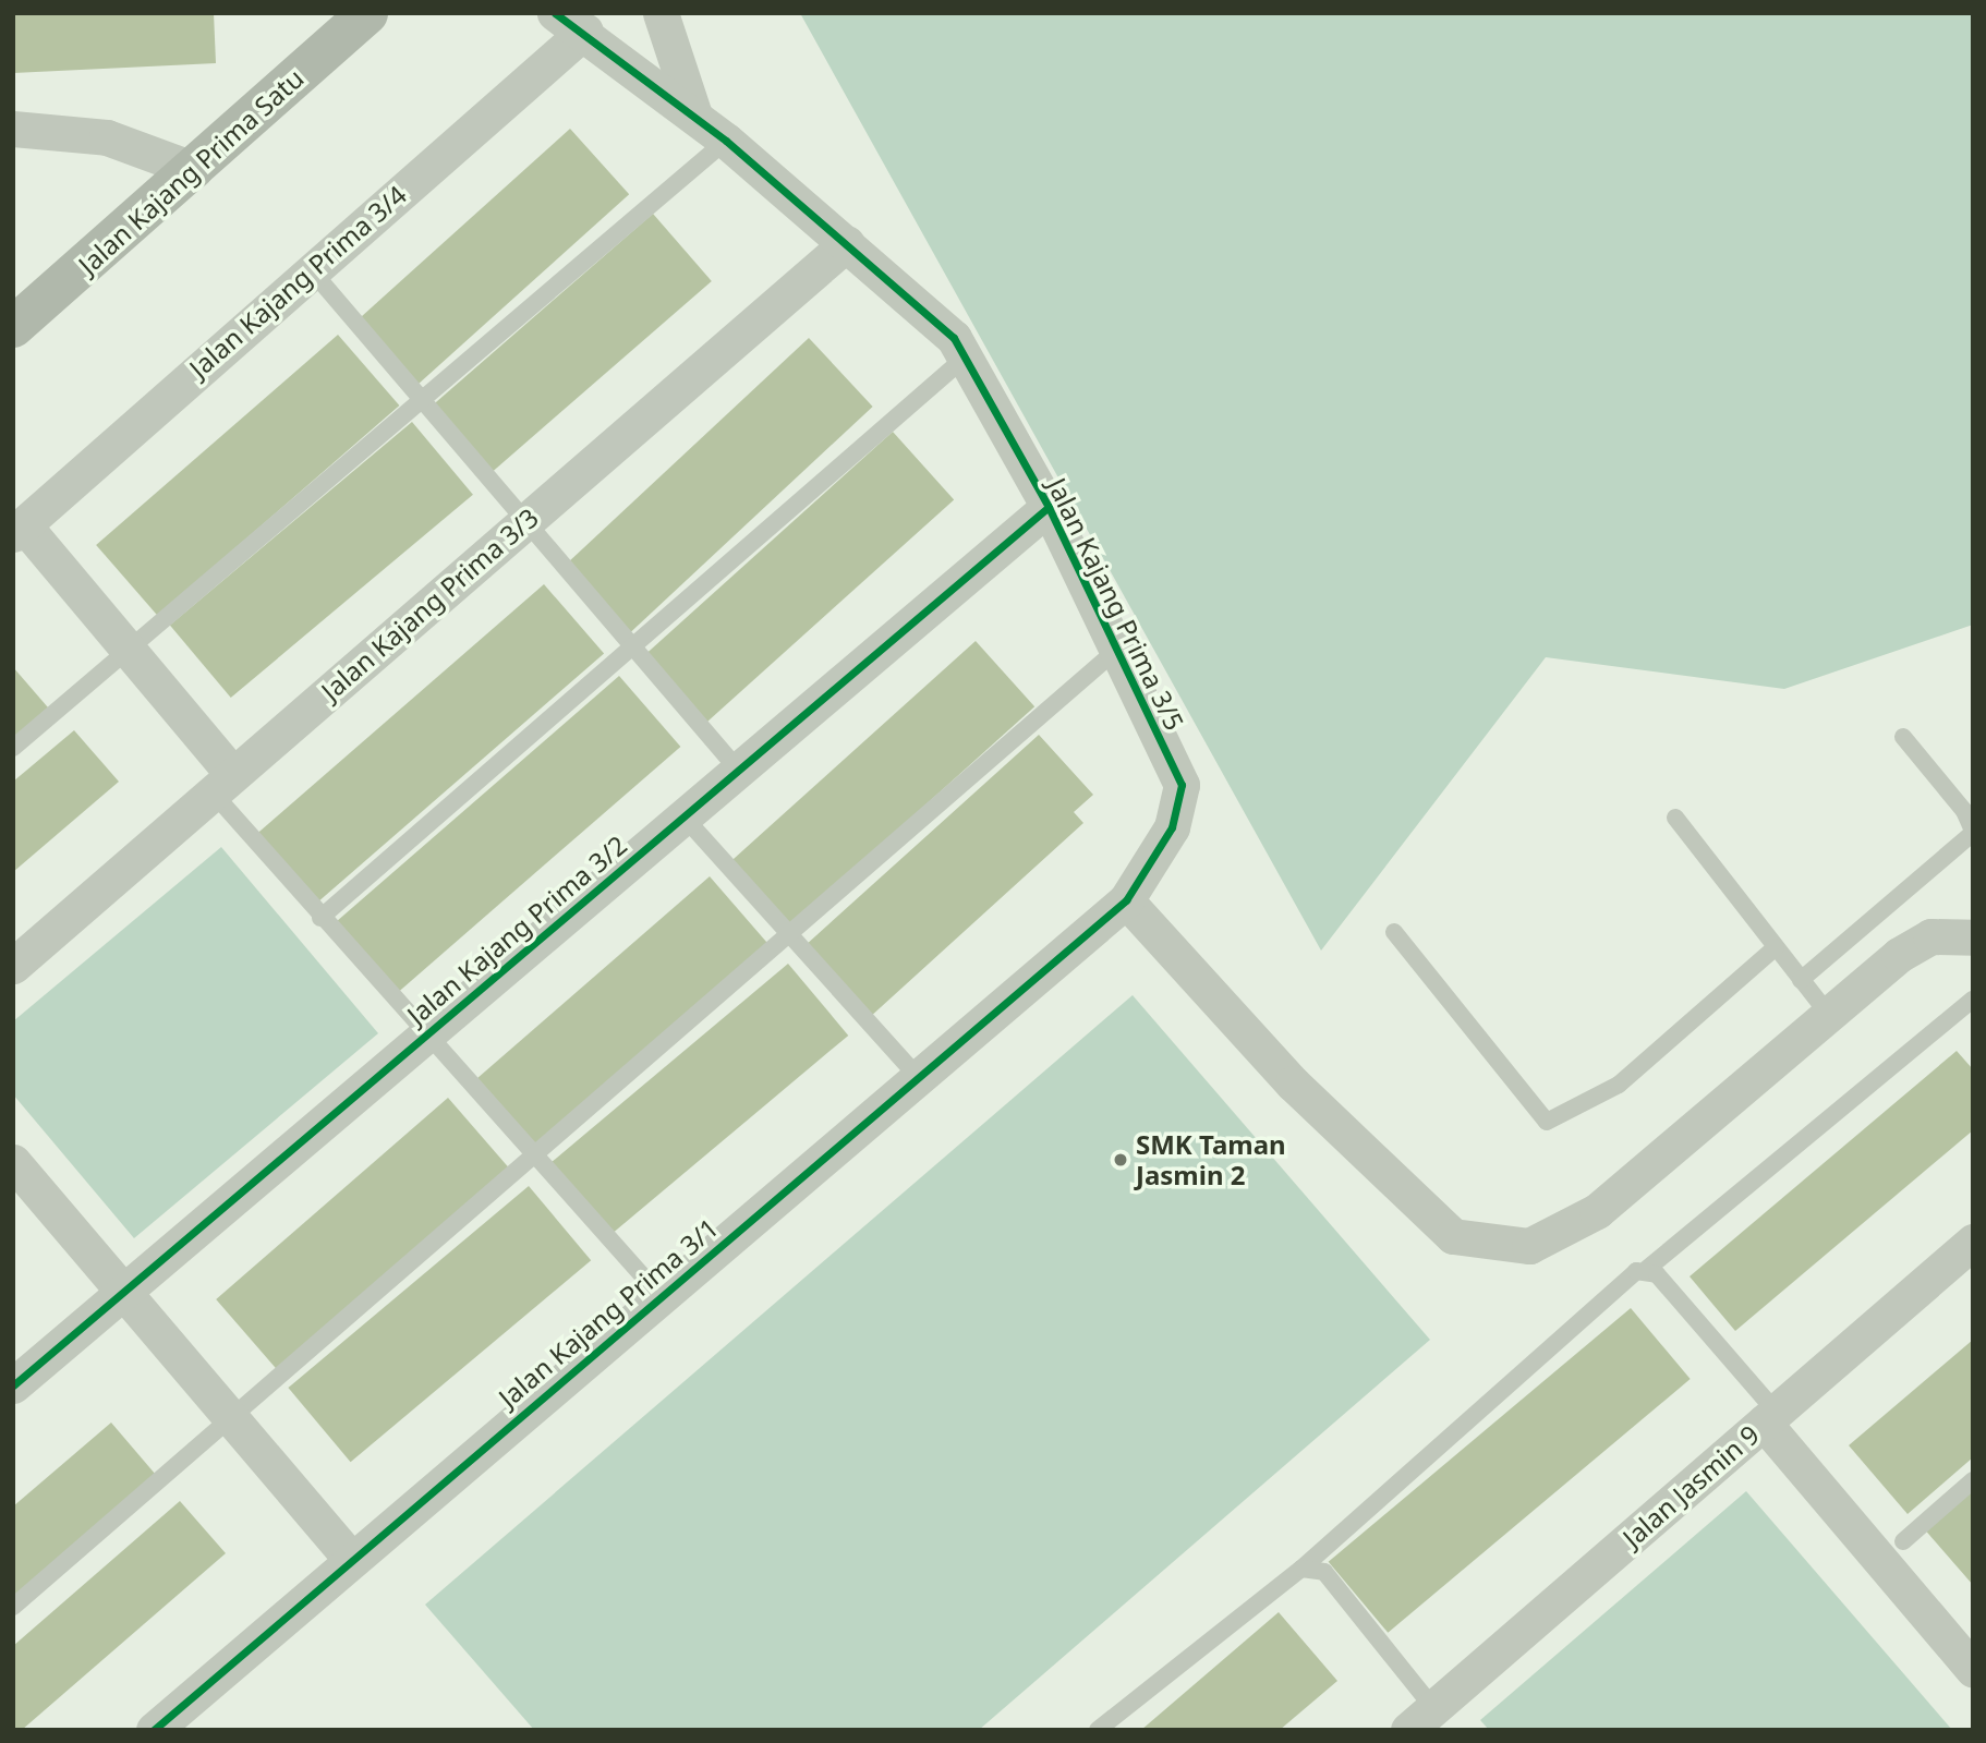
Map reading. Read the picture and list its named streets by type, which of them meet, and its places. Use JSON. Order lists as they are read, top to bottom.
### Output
{
  "streets": {
    "street": [
      "Jalan Kajang Prima Satu",
      "Jalan Kajang Prima 3/4",
      "Jalan Kajang Prima 3/3",
      "Jalan Kajang Prima 3/5",
      "Jalan Kajang Prima 3/2",
      "Jalan Kajang Prima 3/1",
      "Jalan Jasmin 9"
    ]
  },
  "crossings": [
    ["Jalan Kajang Prima 3/4", "Jalan Kajang Prima 3/5"],
    ["Jalan Kajang Prima 3/3", "Jalan Kajang Prima 3/5"],
    ["Jalan Kajang Prima 3/5", "Jalan Kajang Prima 3/2"],
    ["Jalan Kajang Prima 3/5", "Jalan Kajang Prima 3/1"]
  ],
  "places": ["SMK Taman Jasmin 2"]
}
